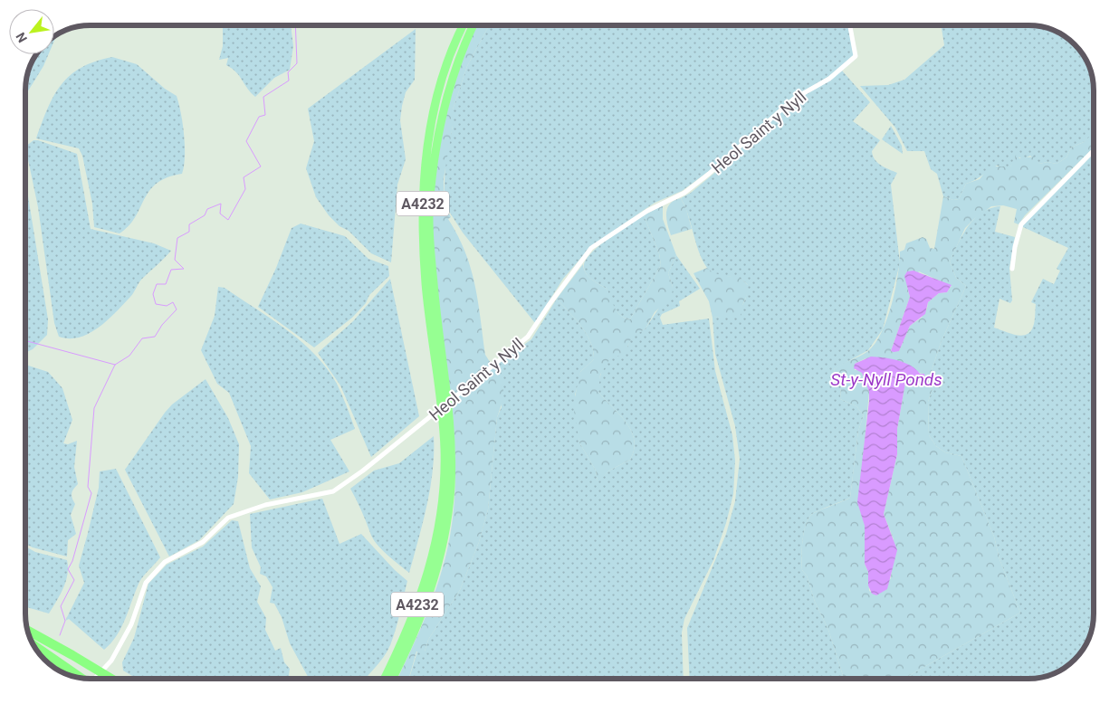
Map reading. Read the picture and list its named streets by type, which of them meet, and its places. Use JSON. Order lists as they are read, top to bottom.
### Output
{
  "streets": {
    "highway": ["A4232"],
    "street": ["Heol Saint y Nyll"]
  },
  "water": ["St-y-Nyll Ponds"],
  "north": "bottom left"
}
